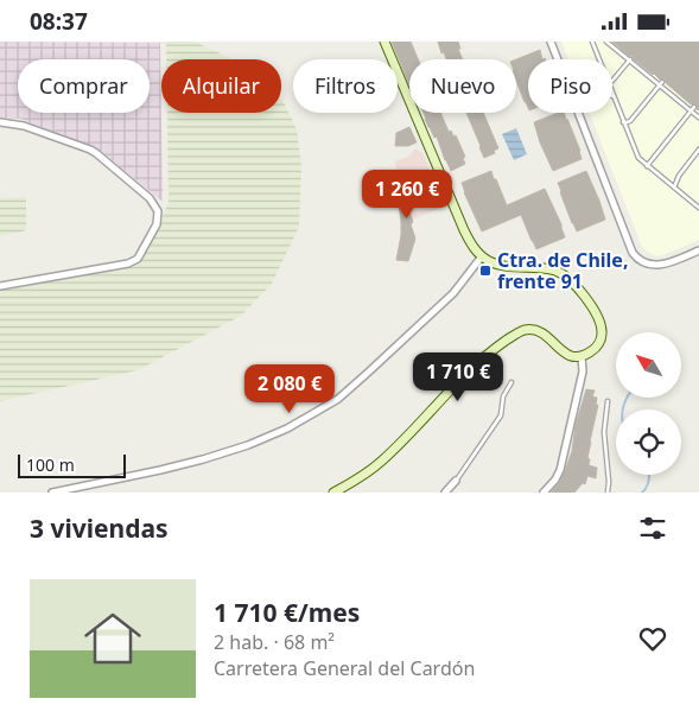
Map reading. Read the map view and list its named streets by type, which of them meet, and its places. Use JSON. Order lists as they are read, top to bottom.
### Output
{
  "places": {
    "transit": ["Ctra. de Chile, frente 91"]
  },
  "scale_bar": "100 m",
  "north": "top left",
  "page": {
    "status": "08:37",
    "chip": [
      "Comprar",
      "Alquilar",
      "Filtros",
      "Nuevo",
      "Piso"
    ],
    "price": ["1 260 €", "1 710 €", "2 080 €"],
    "scale": "100 m",
    "heading": "3 viviendas",
    "list": [
      {
        "name": "1 710 €/mes",
        "note": "2 hab. · 68 m² · Carretera General del Cardón"
      }
    ]
  }
}
